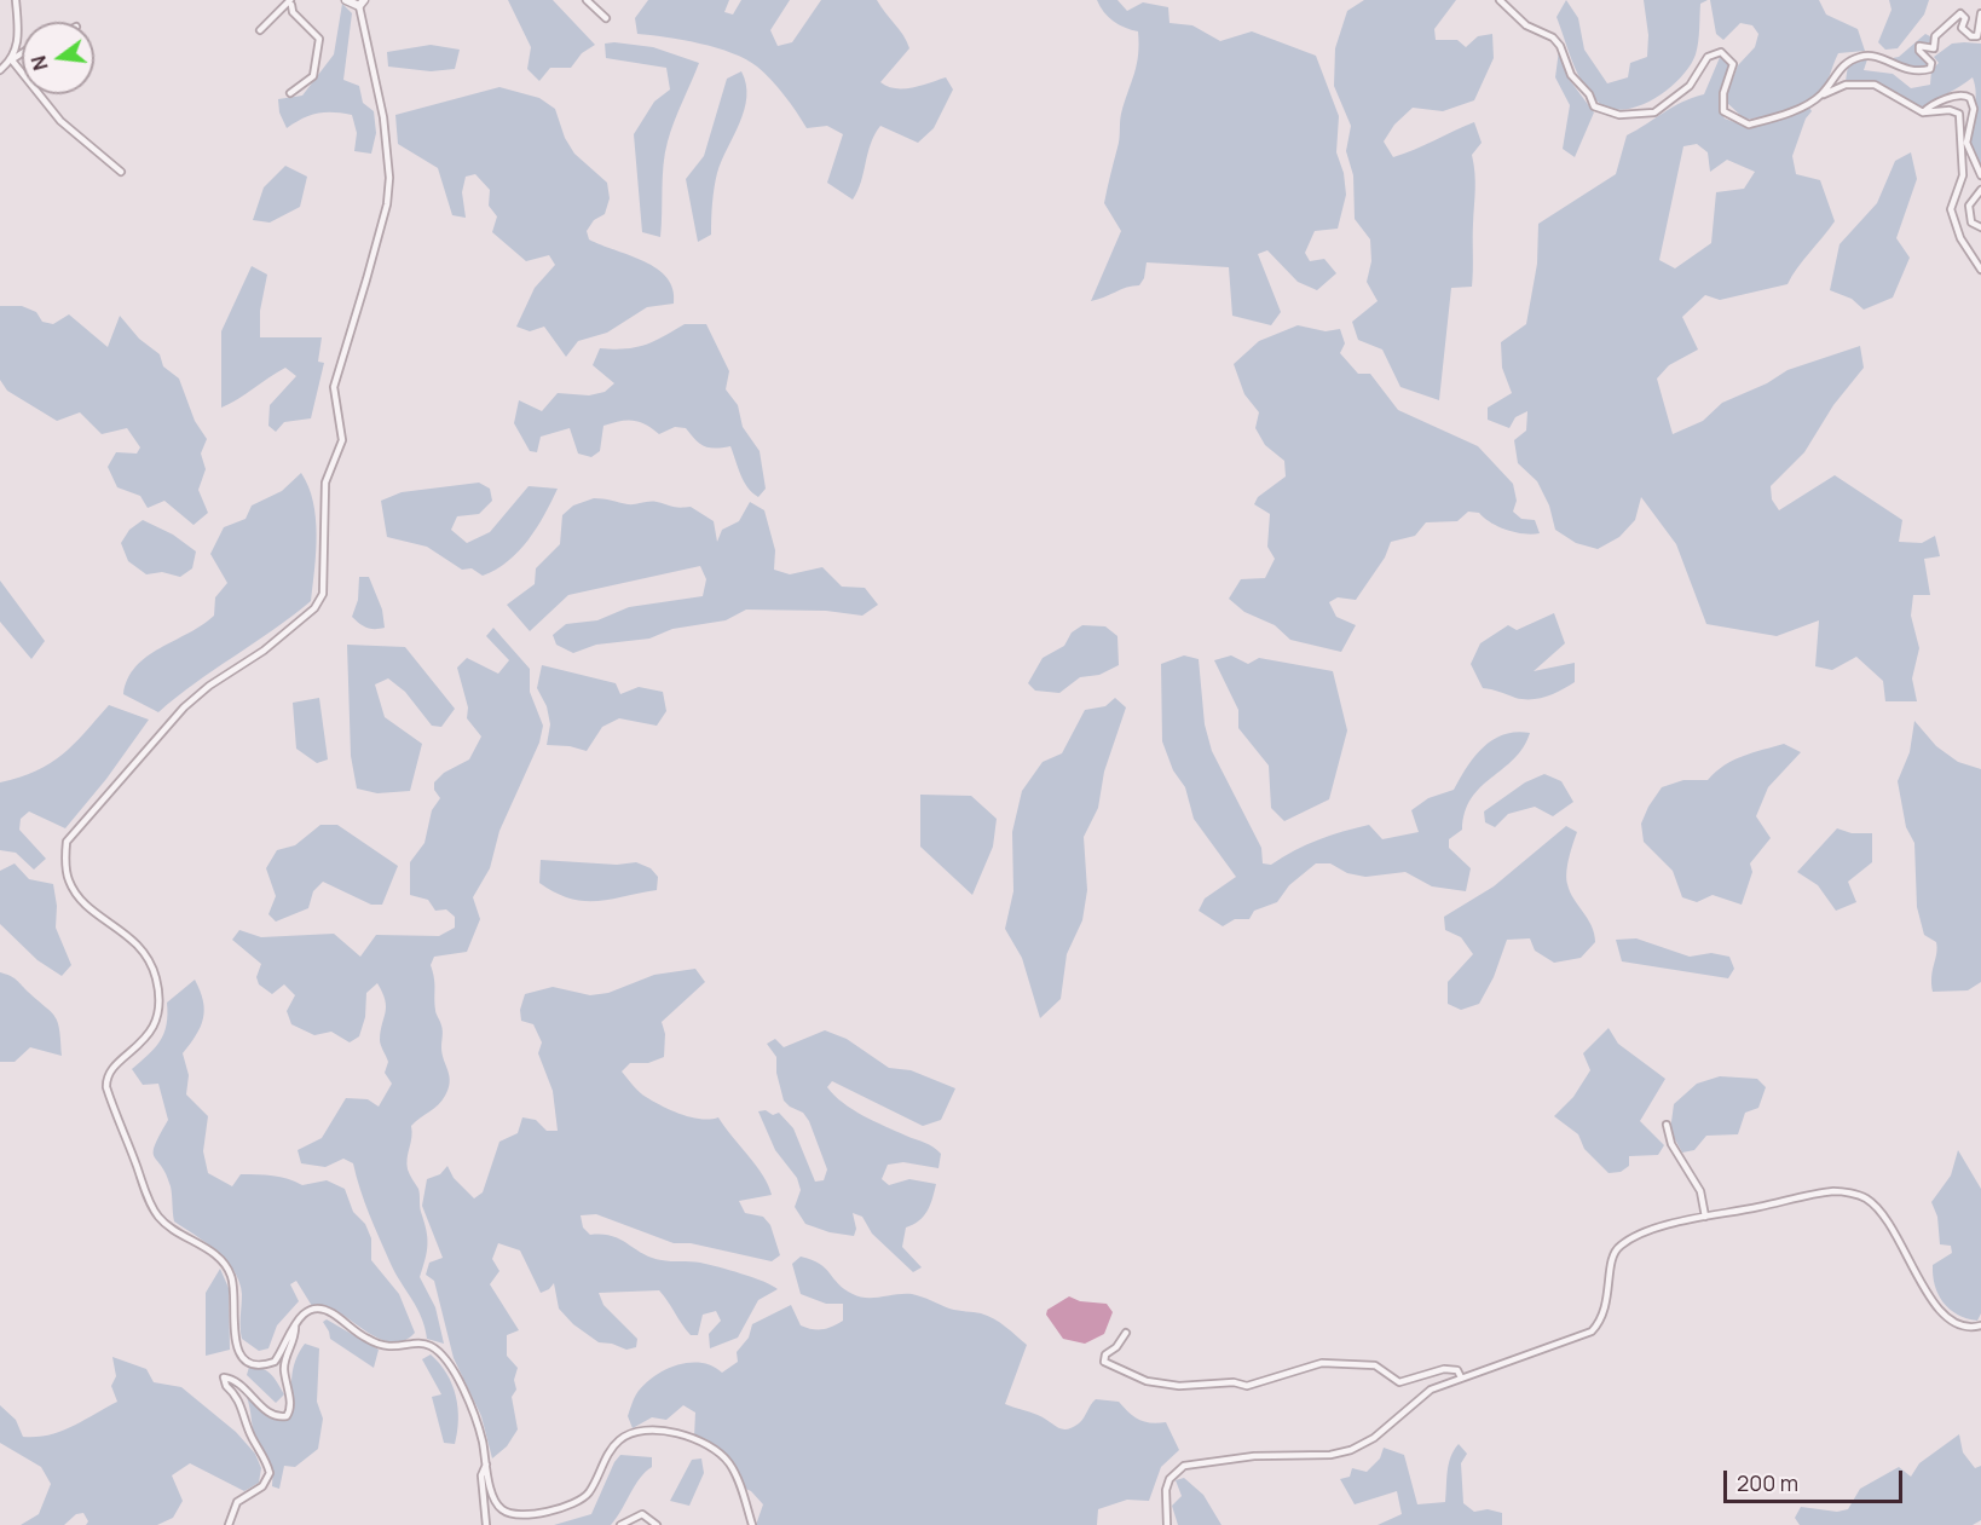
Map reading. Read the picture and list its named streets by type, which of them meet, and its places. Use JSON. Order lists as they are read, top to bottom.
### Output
{
  "scale_bar": "200 m",
  "north": "left"
}
